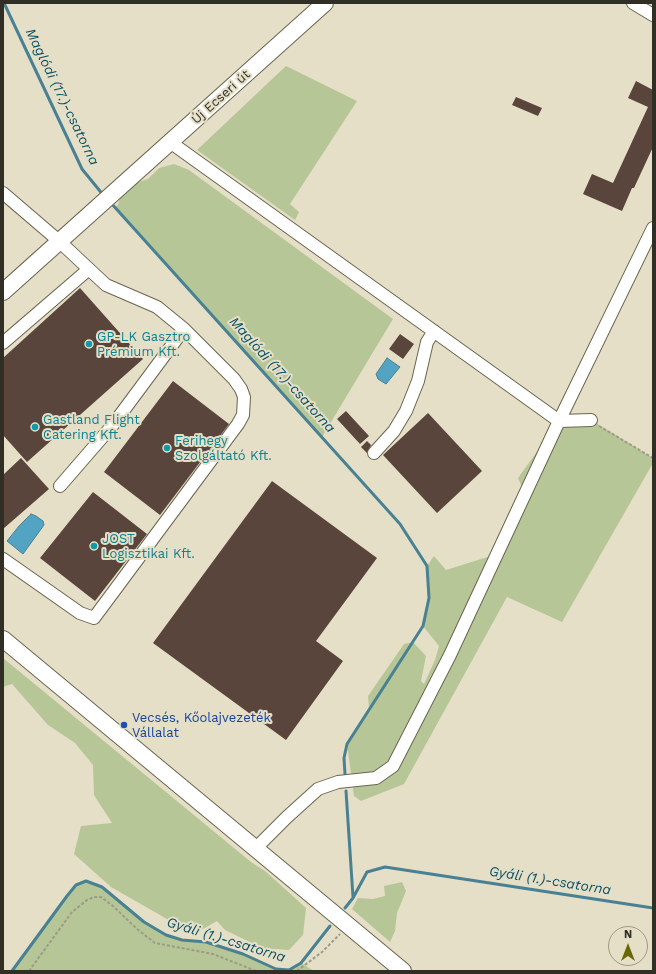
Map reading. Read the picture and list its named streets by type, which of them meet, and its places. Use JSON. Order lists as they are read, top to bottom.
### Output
{
  "streets": {
    "main road": ["Új Ecseri út"]
  },
  "water": ["Maglódi (17.)-csatorna", "Gyáli (1.)-csatorna"],
  "places": [
    "GP-LK Gasztro Prémium Kft.",
    "Gastland Flight Catering Kft.",
    "Ferihegy Szolgáltató Kft.",
    "JOST Logisztikai Kft.",
    "Vecsés, Kőolajvezeték Vállalat"
  ],
  "north": "top"
}
